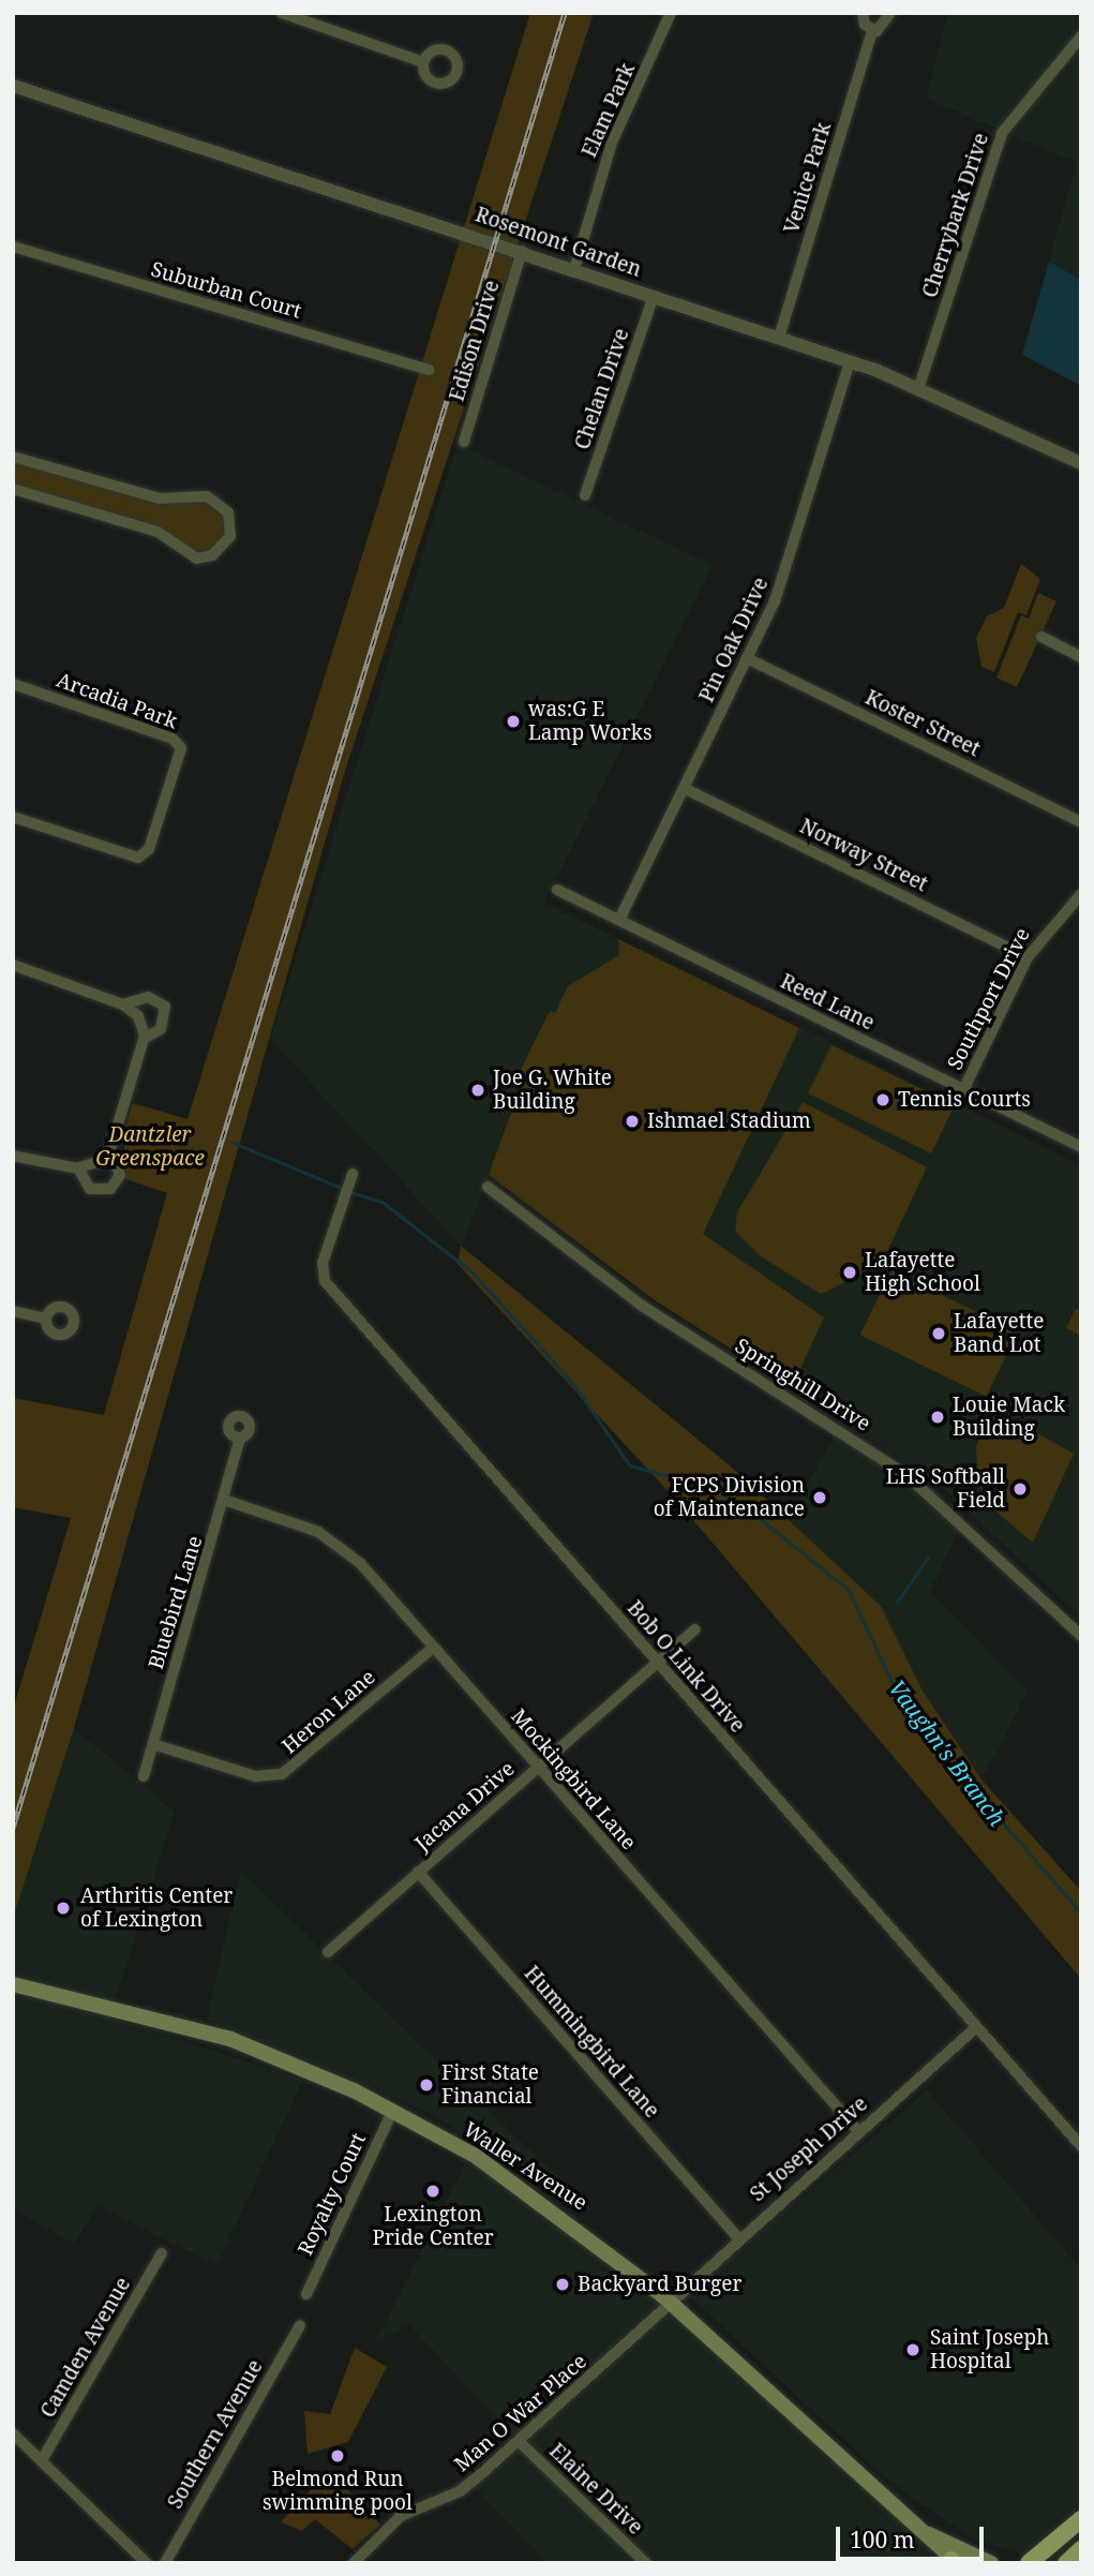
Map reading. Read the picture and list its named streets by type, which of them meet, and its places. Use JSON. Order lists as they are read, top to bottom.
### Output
{
  "streets": {
    "main road": ["Waller Avenue"],
    "street": [
      "Elam Park",
      "Venice Park",
      "Cherrybark Drive",
      "Rosemont Garden",
      "Suburban Court",
      "Edison Drive",
      "Chelan Drive",
      "Pin Oak Drive",
      "Arcadia Park",
      "Koster Street",
      "Norway Street",
      "Southport Drive",
      "Reed Lane",
      "Springhill Drive",
      "Bluebird Lane",
      "Bob O Link Drive",
      "Heron Lane",
      "Mockingbird Lane",
      "Jacana Drive",
      "Hummingbird Lane",
      "St Joseph Drive",
      "Royalty Court",
      "Camden Avenue",
      "Man O War Place",
      "Southern Avenue",
      "Elaine Drive"
    ]
  },
  "crossings": [
    ["Elam Park", "Rosemont Garden"],
    ["Venice Park", "Rosemont Garden"],
    ["Cherrybark Drive", "Rosemont Garden"],
    ["Rosemont Garden", "Edison Drive"],
    ["Rosemont Garden", "Chelan Drive"],
    ["Rosemont Garden", "Pin Oak Drive"],
    ["Pin Oak Drive", "Koster Street"],
    ["Pin Oak Drive", "Norway Street"],
    ["Pin Oak Drive", "Reed Lane"],
    ["Norway Street", "Southport Drive"],
    ["Southport Drive", "Reed Lane"],
    ["Bluebird Lane", "Heron Lane"],
    ["Bluebird Lane", "Mockingbird Lane"],
    ["Bob O Link Drive", "Jacana Drive"],
    ["Bob O Link Drive", "St Joseph Drive"],
    ["Heron Lane", "Mockingbird Lane"],
    ["Mockingbird Lane", "Jacana Drive"],
    ["Mockingbird Lane", "St Joseph Drive"],
    ["Jacana Drive", "Hummingbird Lane"],
    ["Hummingbird Lane", "St Joseph Drive"],
    ["St Joseph Drive", "Waller Avenue"],
    ["St Joseph Drive", "Man O War Place"],
    ["Waller Avenue", "Royalty Court"],
    ["Waller Avenue", "Man O War Place"],
    ["Man O War Place", "Elaine Drive"]
  ],
  "water": ["Vaughn's Branch"],
  "parks": ["Dantzler Greenspace"],
  "places": [
    "was:G E Lamp Works",
    "Joe G. White Building",
    "Tennis Courts",
    "Ishmael Stadium",
    "Lafayette High School",
    "Lafayette Band Lot",
    "Louie Mack Building",
    "LHS Softball Field",
    "FCPS Division of Maintenance",
    "Arthritis Center of Lexington",
    "First State Financial",
    "Lexington Pride Center",
    "Backyard Burger",
    "Saint Joseph Hospital",
    "Belmond Run swimming pool"
  ],
  "scale_bar": "100 m"
}
